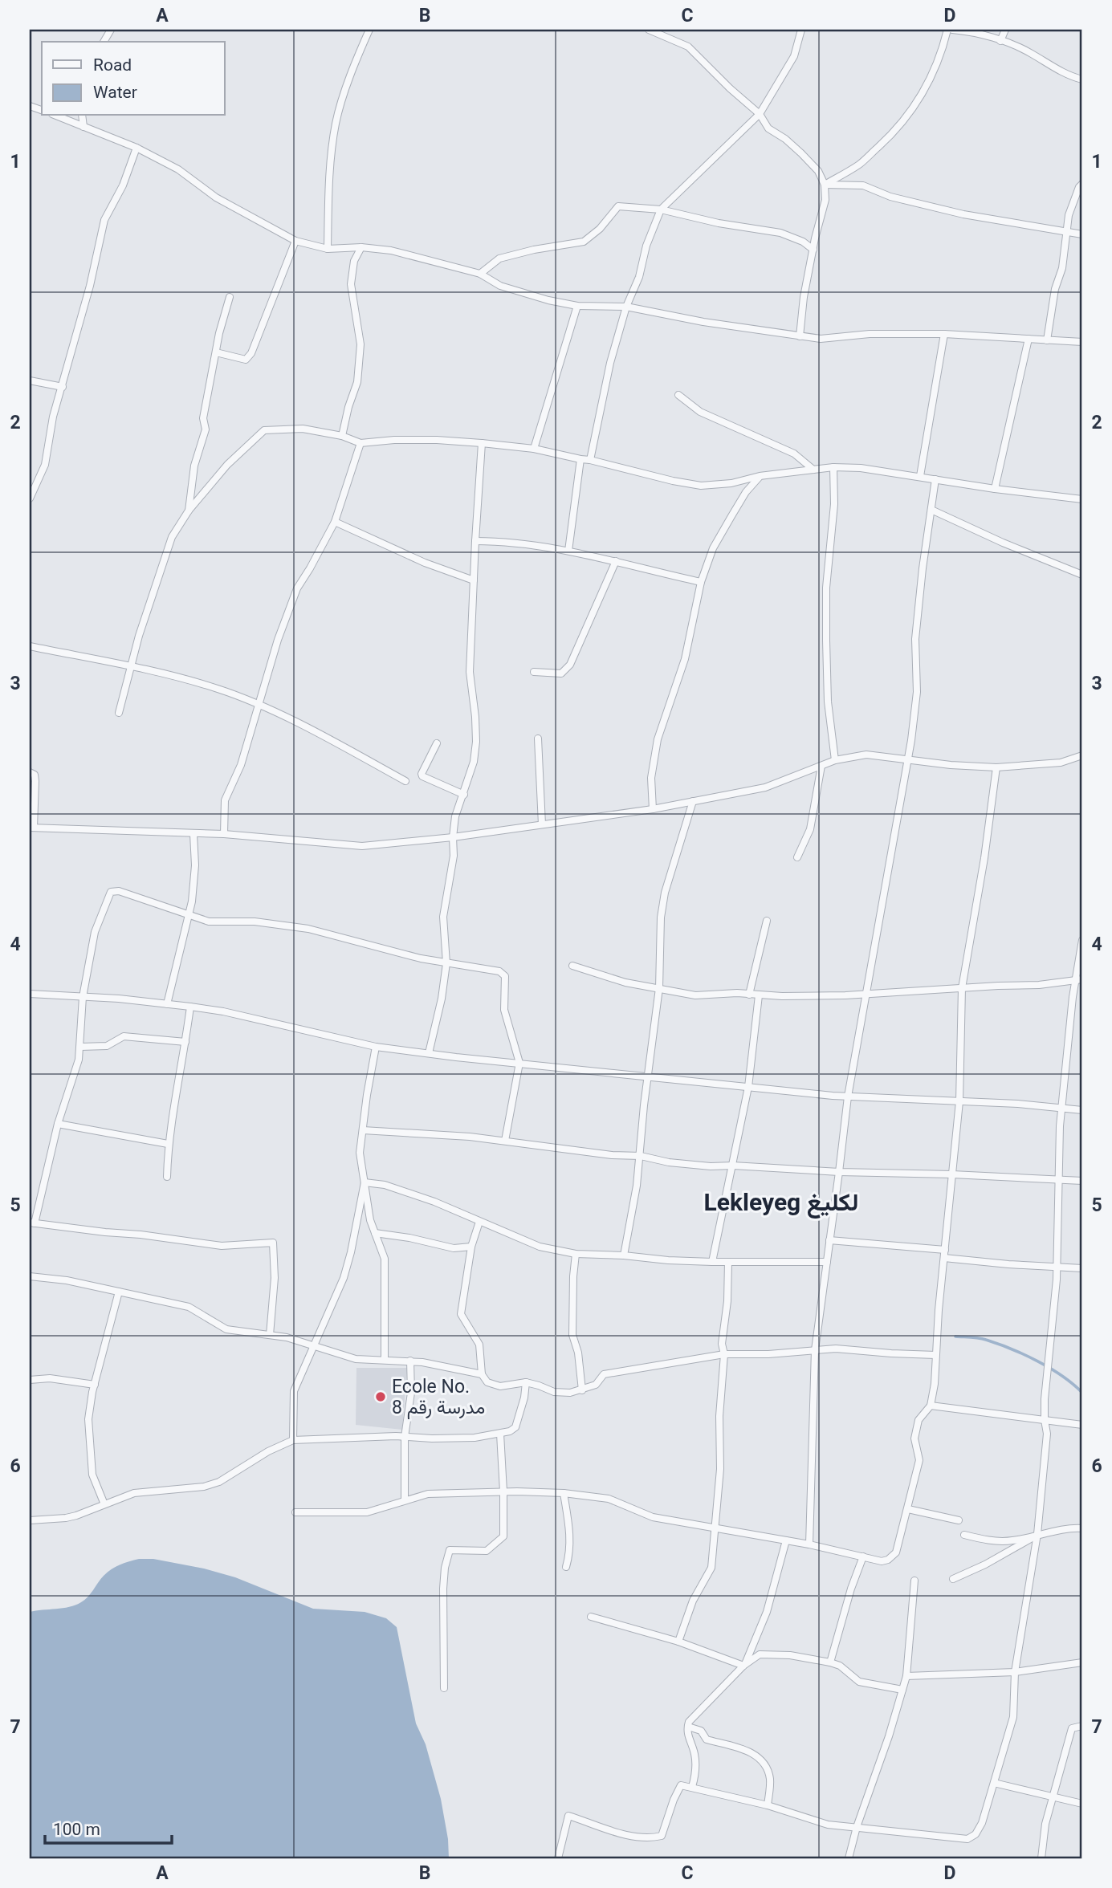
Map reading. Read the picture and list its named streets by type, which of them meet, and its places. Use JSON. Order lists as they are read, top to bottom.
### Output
{
  "districts": ["Lekleyeg لكليغ"],
  "places": ["Ecole No. 8 مدرسة رقم"],
  "legend": ["Road", "Water"],
  "scale_bar": "100 m",
  "grid": {
    "columns": [
      "A",
      "B",
      "C",
      "D"
    ],
    "rows": [
      "1",
      "2",
      "3",
      "4",
      "5",
      "6",
      "7"
    ]
  }
}
